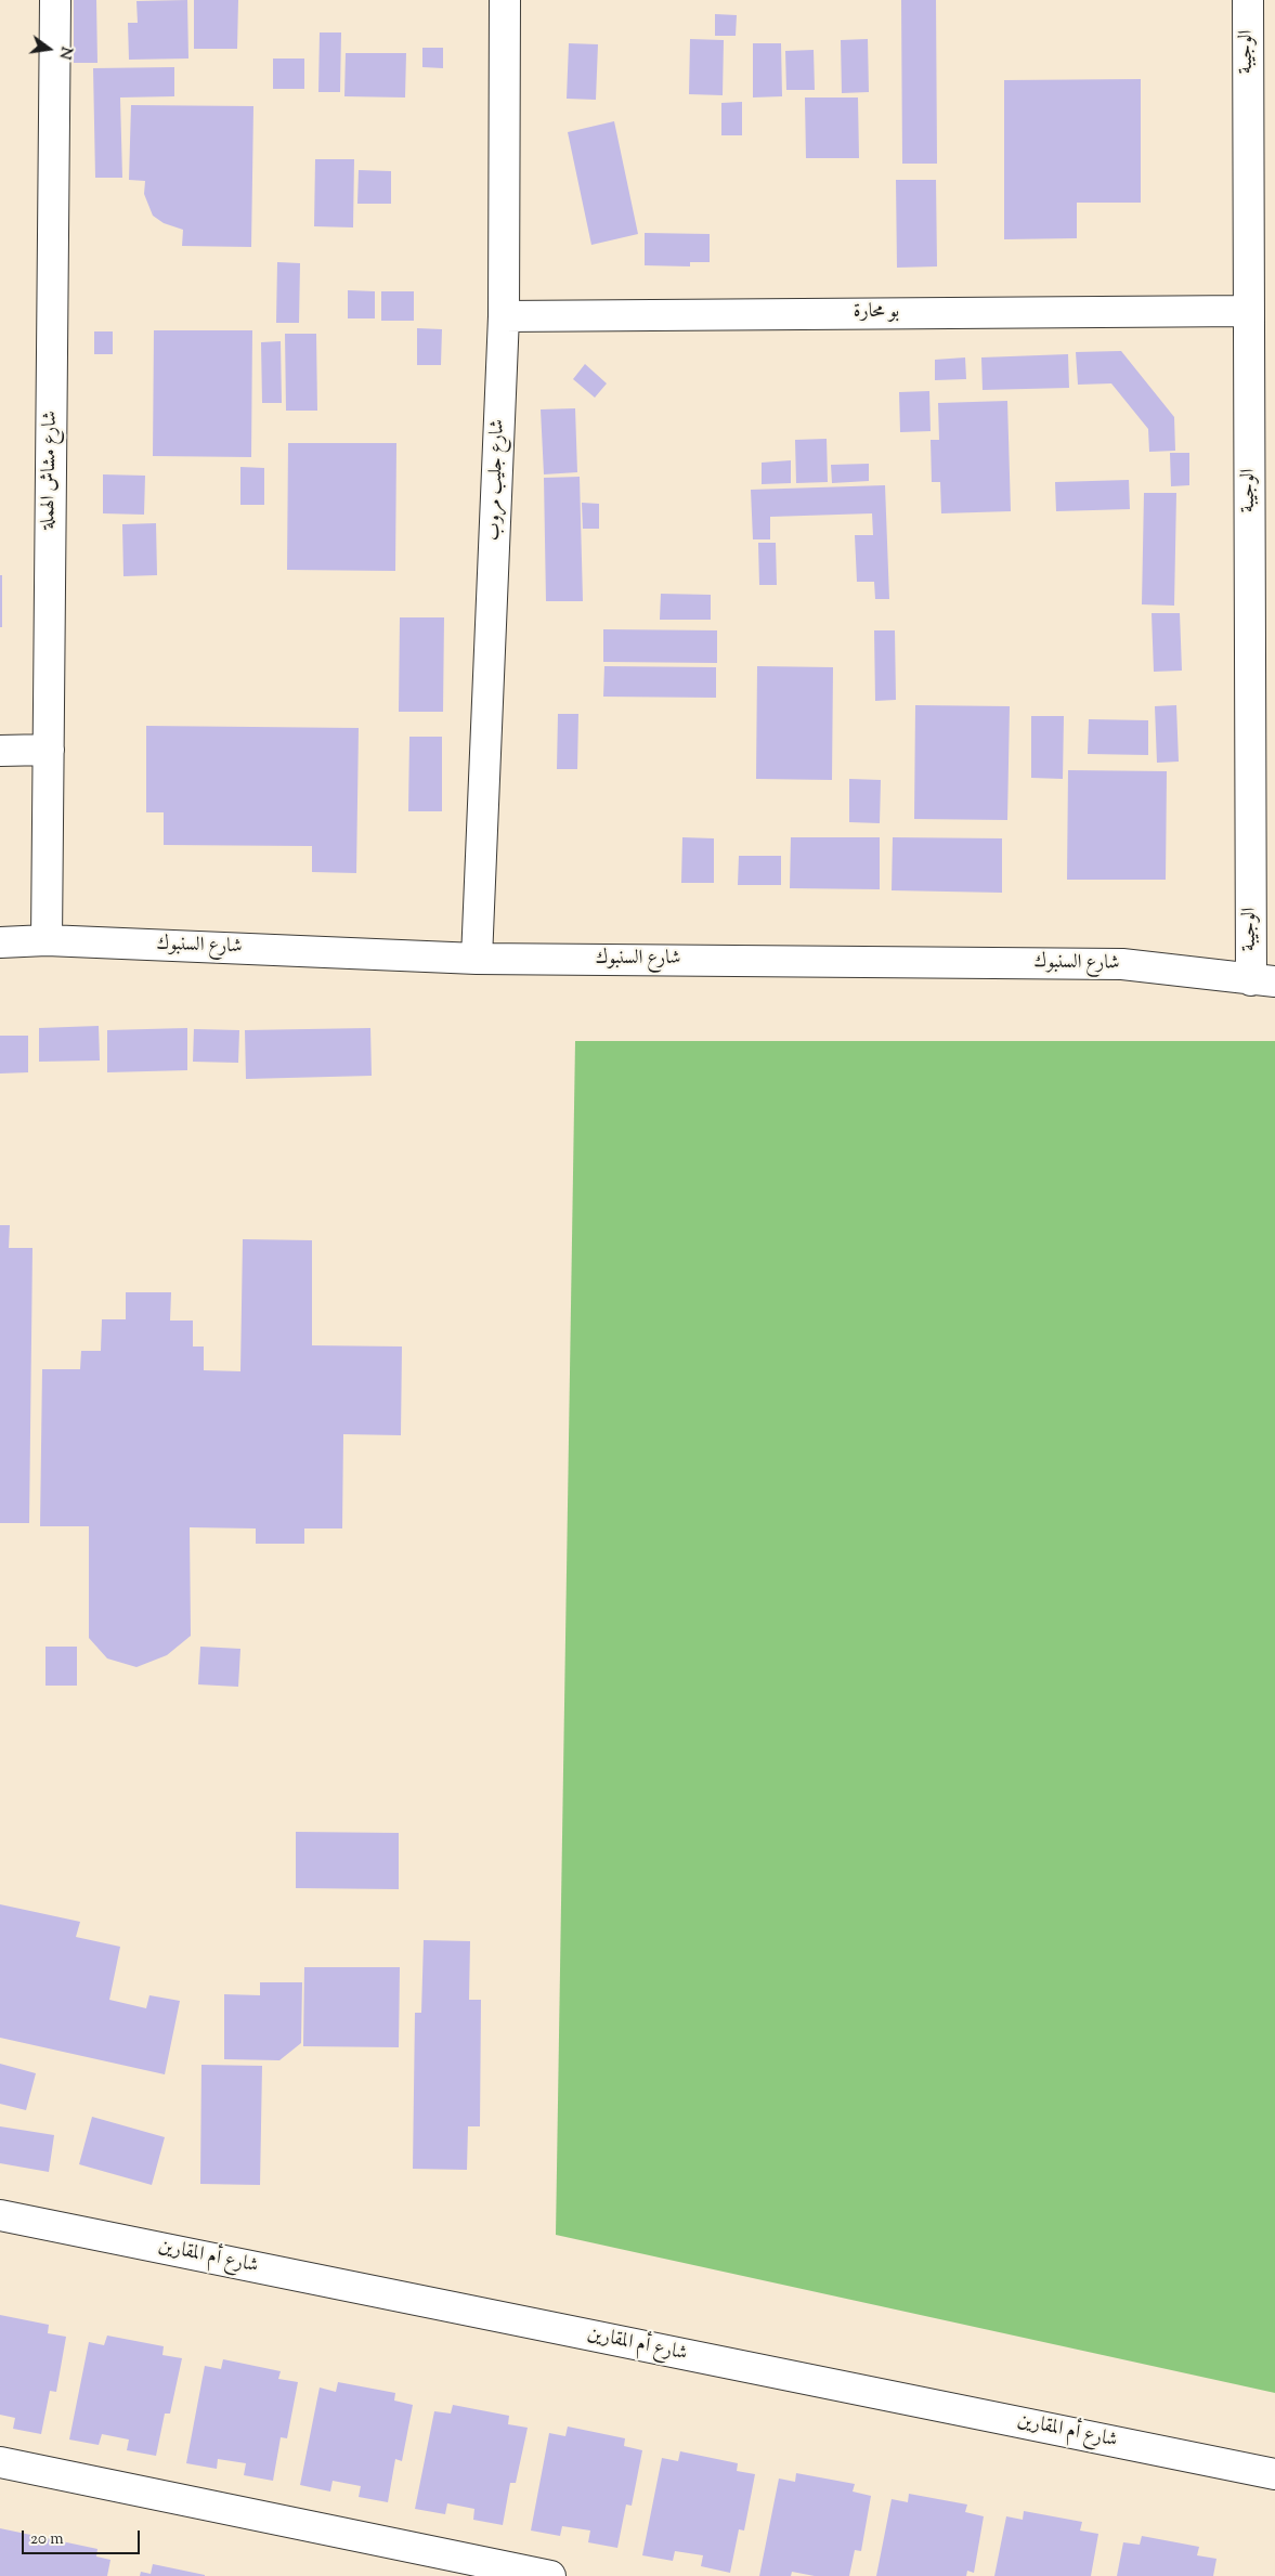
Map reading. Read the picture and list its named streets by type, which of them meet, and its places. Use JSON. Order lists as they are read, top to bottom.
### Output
{
  "streets": {
    "street": [
      "الوجيبة",
      "بو محارة",
      "شارع مشاش الهملة",
      "شارع جليب مروب",
      "شارع السنبوك",
      "شارع أم المقارين"
    ]
  },
  "crossings": [
    ["الوجيبة", "بو محارة"],
    ["الوجيبة", "شارع السنبوك"],
    ["بو محارة", "شارع جليب مروب"],
    ["شارع مشاش الهملة", "شارع السنبوك"],
    ["شارع جليب مروب", "شارع السنبوك"]
  ],
  "scale_bar": "20 m",
  "north": "right"
}
